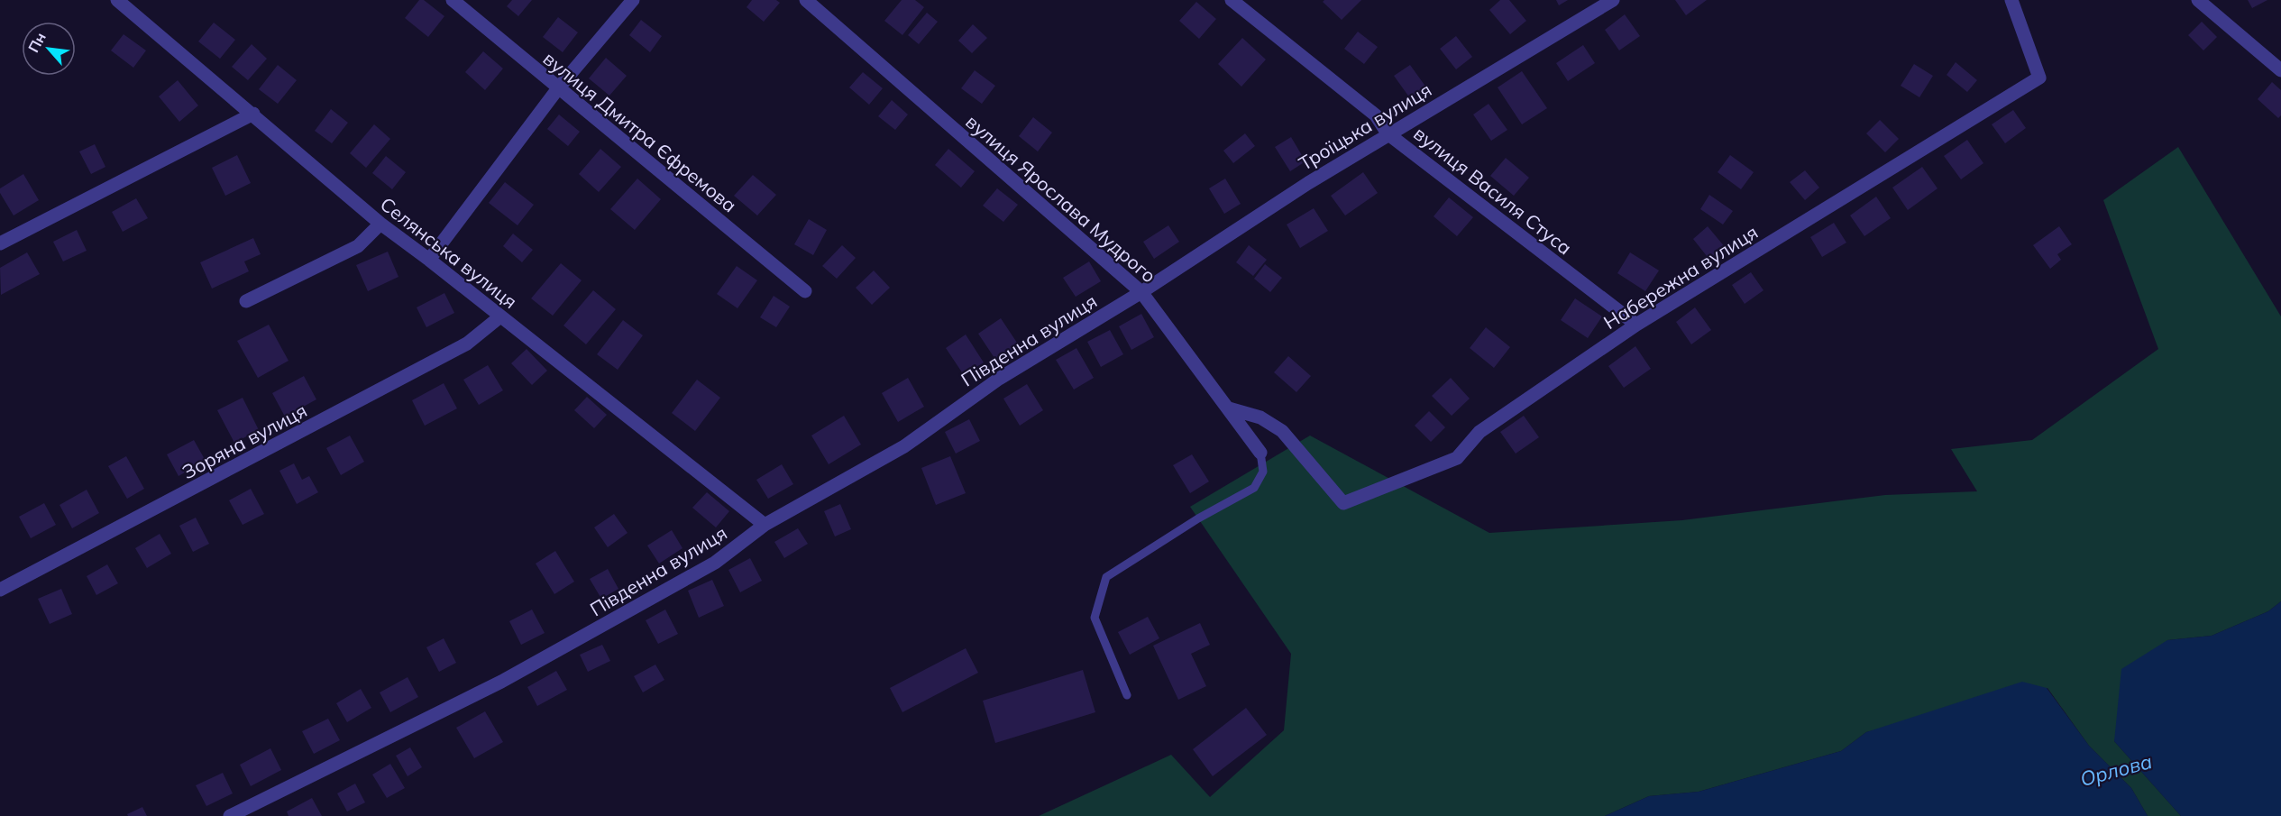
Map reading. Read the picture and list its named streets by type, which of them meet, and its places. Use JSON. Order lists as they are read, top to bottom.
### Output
{
  "streets": {
    "street": [
      "Троїцька вулиця",
      "вулиця Дмитра Єфремова",
      "вулиця Василя Стуса",
      "вулиця Ярослава Мудрого",
      "Селянська вулиця",
      "Набережна вулиця",
      "Південна вулиця",
      "Зоряна вулиця"
    ]
  },
  "crossings": [
    ["Троїцька вулиця", "вулиця Василя Стуса"],
    ["Троїцька вулиця", "вулиця Ярослава Мудрого"],
    ["Троїцька вулиця", "Південна вулиця"],
    ["вулиця Василя Стуса", "Набережна вулиця"],
    ["вулиця Ярослава Мудрого", "Набережна вулиця"],
    ["вулиця Ярослава Мудрого", "Південна вулиця"],
    ["Селянська вулиця", "Південна вулиця"],
    ["Селянська вулиця", "Зоряна вулиця"]
  ],
  "water": ["Орлова"],
  "north": "top left"
}
